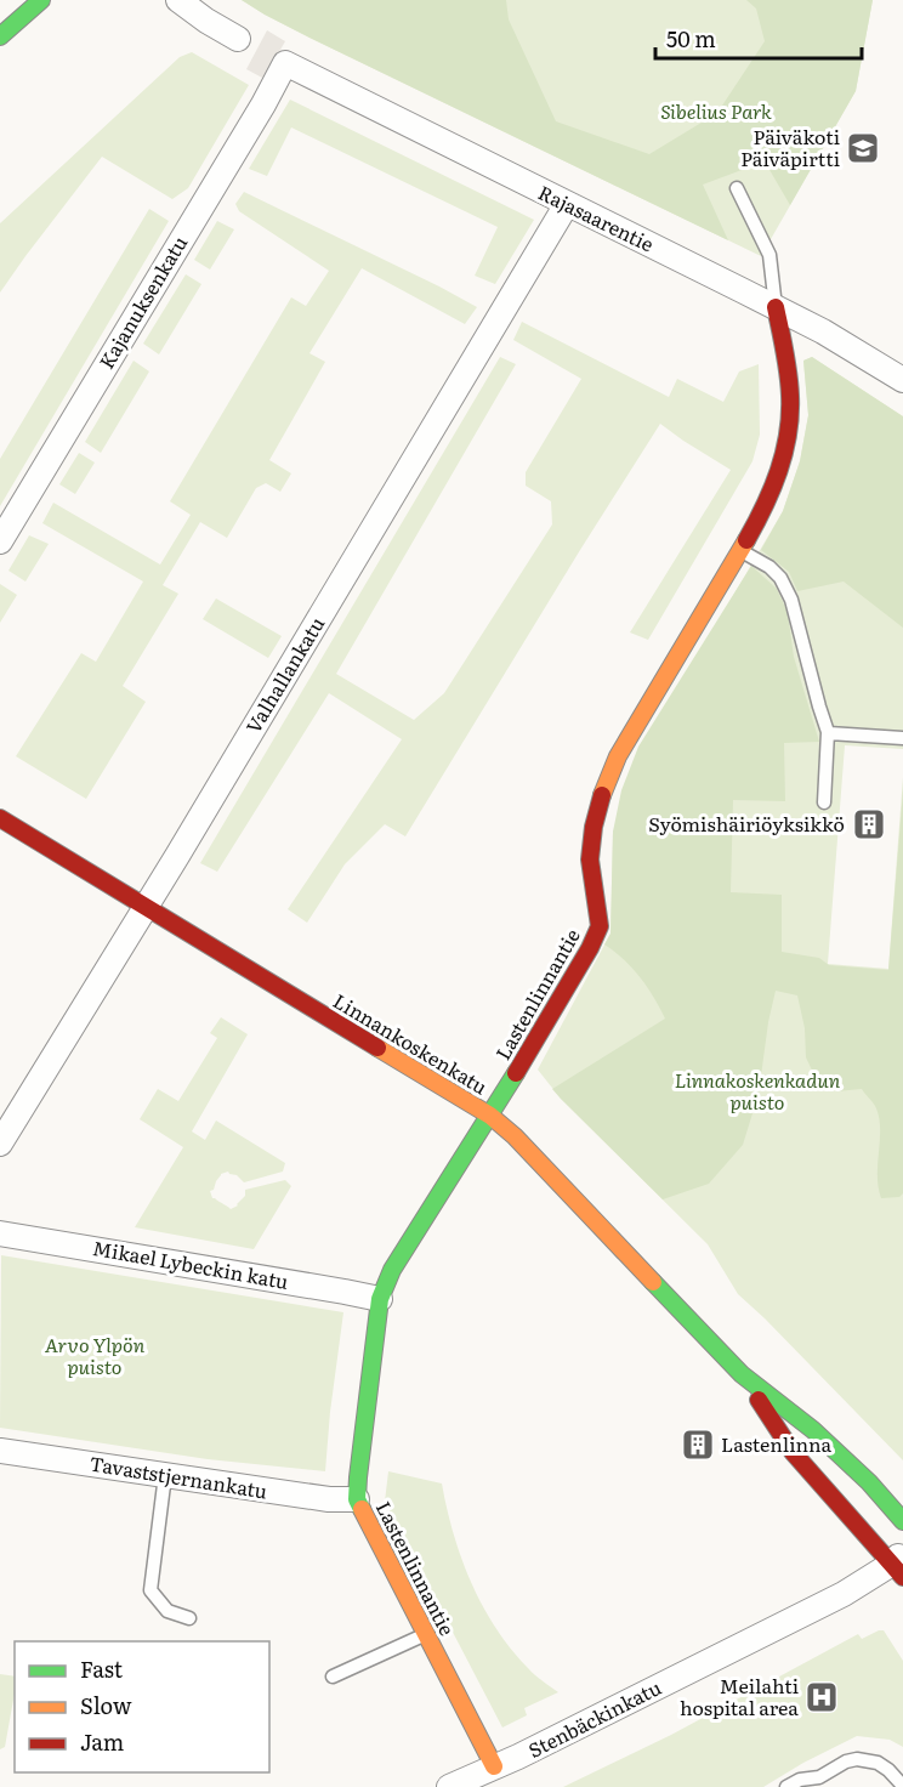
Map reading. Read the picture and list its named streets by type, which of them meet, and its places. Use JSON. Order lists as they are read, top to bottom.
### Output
{
  "streets": {
    "street": [
      "Rajasaarentie",
      "Kajanuksenkatu",
      "Valhallankatu",
      "Lastenlinnantie",
      "Linnankoskenkatu",
      "Mikael Lybeckin katu",
      "Tavaststjernankatu",
      "Stenbäckinkatu"
    ]
  },
  "crossings": [
    ["Rajasaarentie", "Kajanuksenkatu"],
    ["Rajasaarentie", "Valhallankatu"],
    ["Rajasaarentie", "Lastenlinnantie"],
    ["Valhallankatu", "Linnankoskenkatu"],
    ["Lastenlinnantie", "Linnankoskenkatu"],
    ["Lastenlinnantie", "Mikael Lybeckin katu"],
    ["Lastenlinnantie", "Tavaststjernankatu"],
    ["Lastenlinnantie", "Stenbäckinkatu"],
    ["Linnankoskenkatu", "Stenbäckinkatu"]
  ],
  "parks": ["Sibelius Park", "Linnakoskenkadun puisto", "Arvo Ylpön puisto"],
  "places": {
    "school or university": ["Päiväkoti Päiväpirtti"],
    "building": ["Syömishäiriöyksikkö", "Lastenlinna"],
    "hospital": ["Meilahti hospital area"]
  },
  "legend": ["Fast", "Slow", "Jam"],
  "scale_bar": "50 m"
}
